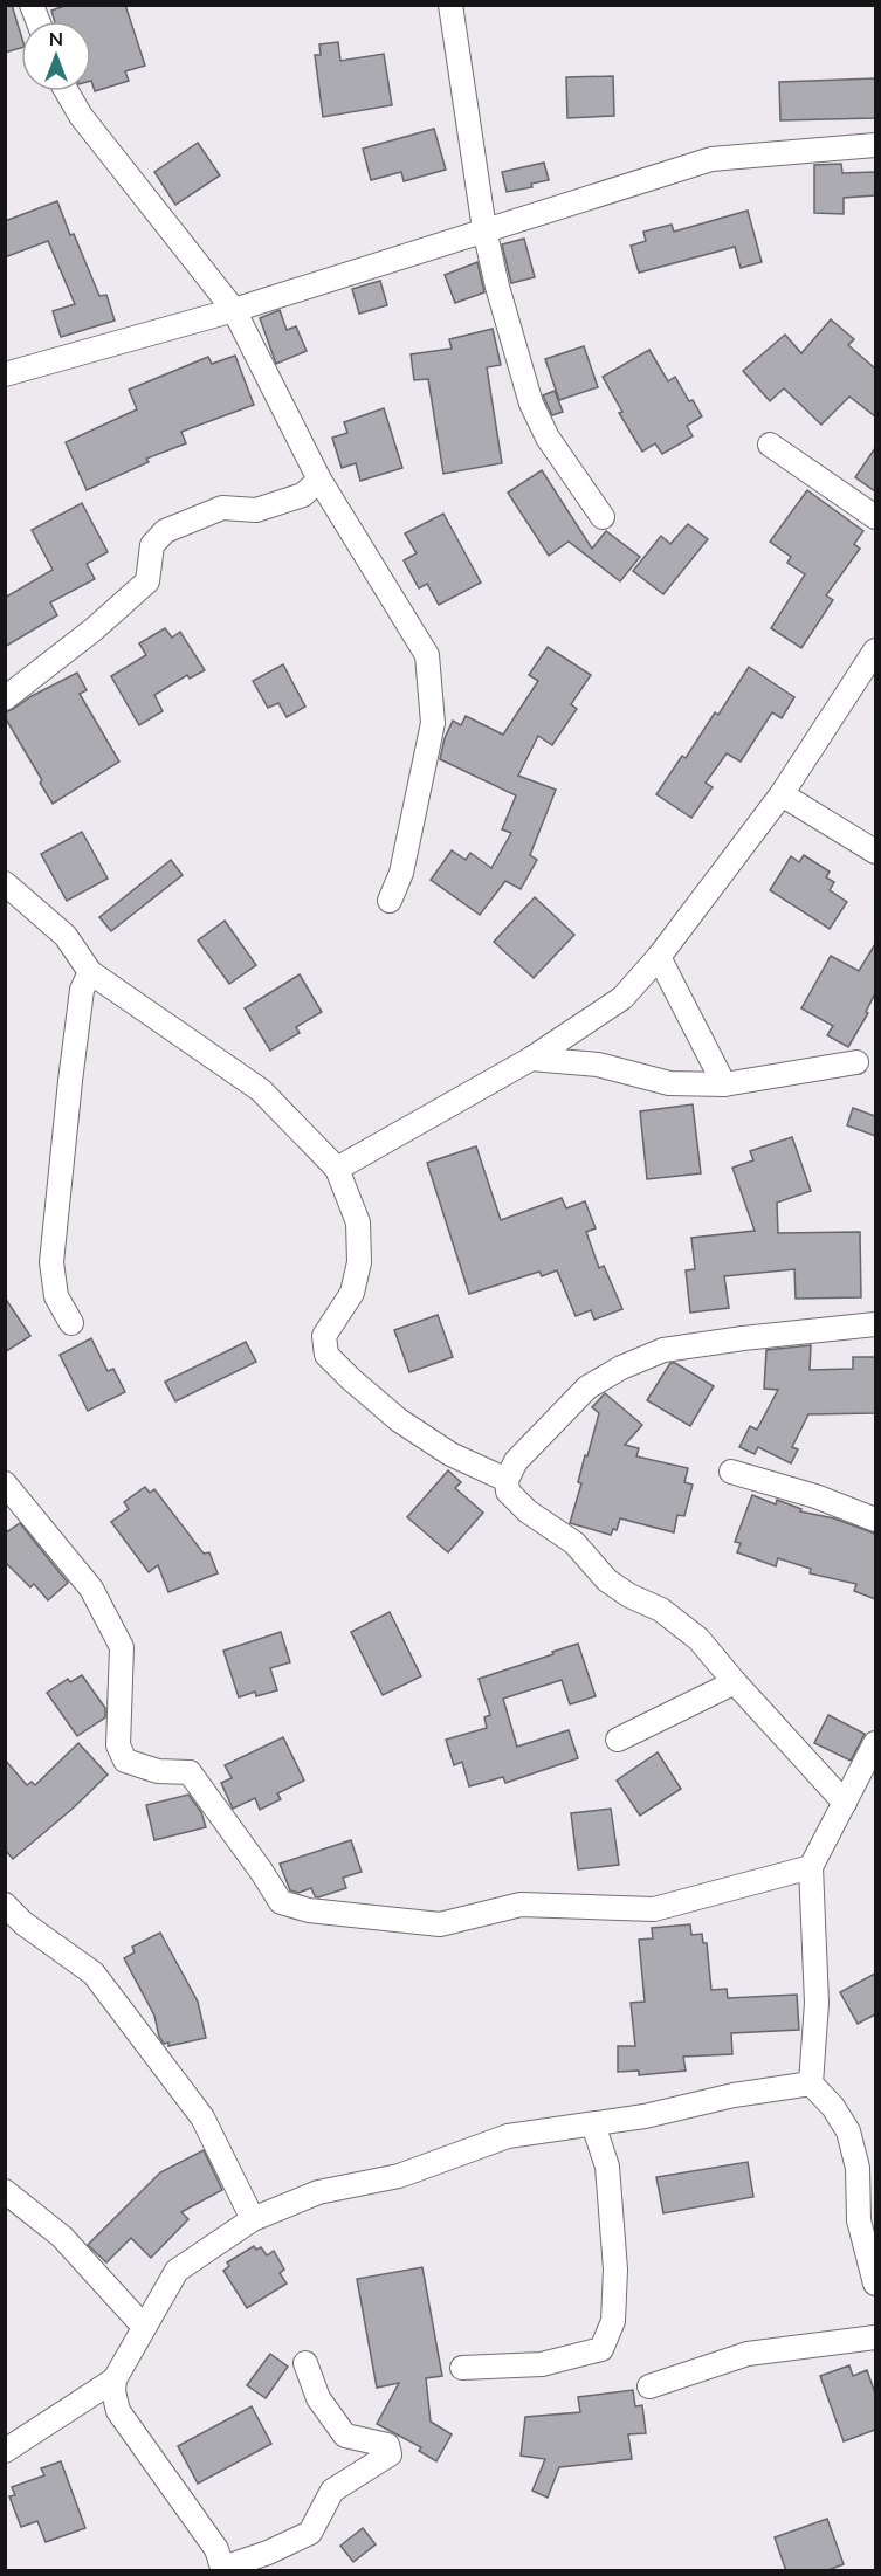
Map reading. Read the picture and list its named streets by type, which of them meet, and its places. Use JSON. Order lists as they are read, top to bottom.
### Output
{
  "north": "top"
}
